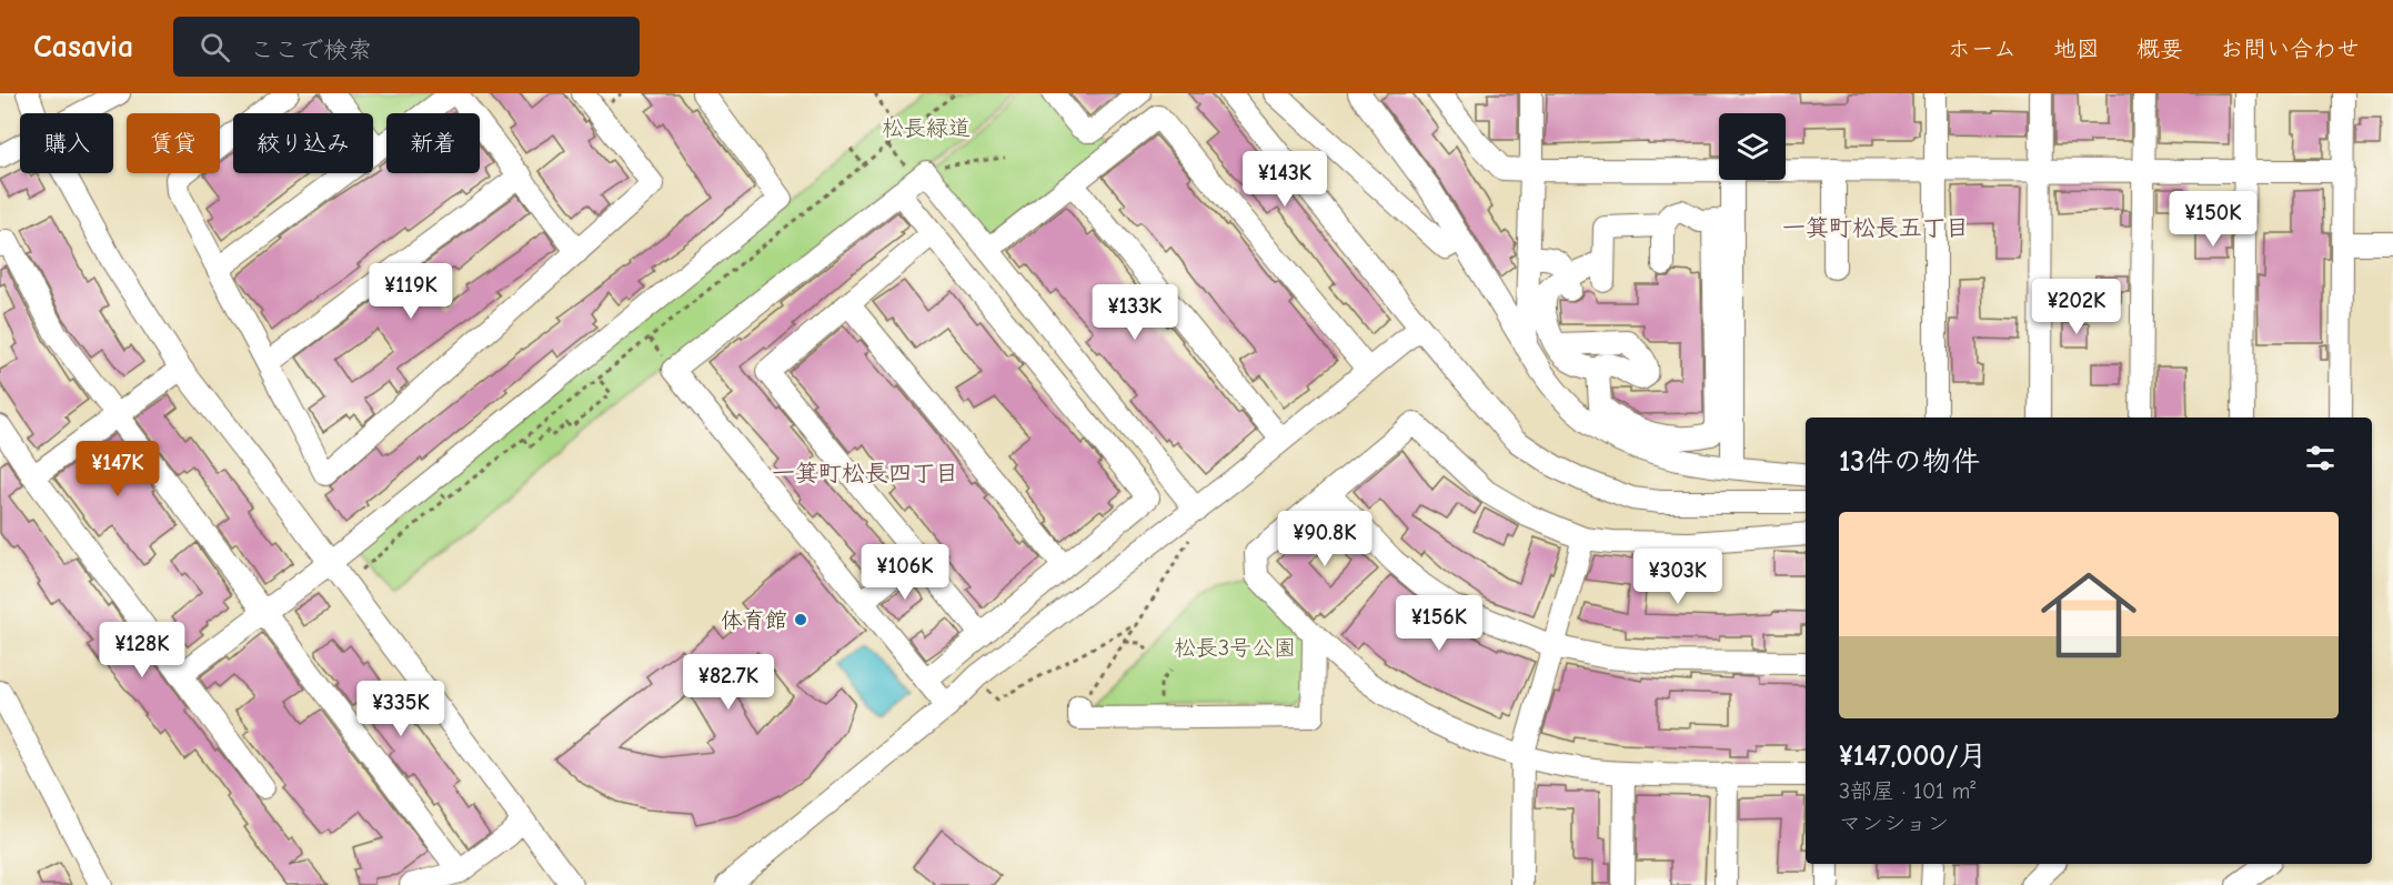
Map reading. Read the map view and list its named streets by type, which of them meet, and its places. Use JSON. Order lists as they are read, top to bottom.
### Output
{
  "districts": ["一箕町松長五丁目", "一箕町松長四丁目"],
  "parks": ["松長緑道", "松長3号公園"],
  "places": ["体育館"],
  "page": {
    "header": "Casavia",
    "search": "ここで検索",
    "nav": [
      "ホーム",
      "地図",
      "概要",
      "お問い合わせ"
    ],
    "chip": [
      "購入",
      "賃貸",
      "絞り込み",
      "新着"
    ],
    "price": [
      "¥143K",
      "¥150K",
      "¥119K",
      "¥202K",
      "¥133K",
      "¥147K",
      "¥90.8K",
      "¥106K",
      "¥303K",
      "¥156K",
      "¥128K",
      "¥82.7K",
      "¥335K"
    ],
    "heading": "13件の物件",
    "list": [
      {
        "name": "¥147,000/月",
        "note": "3部屋 · 101 m² · マンション"
      }
    ]
  }
}
